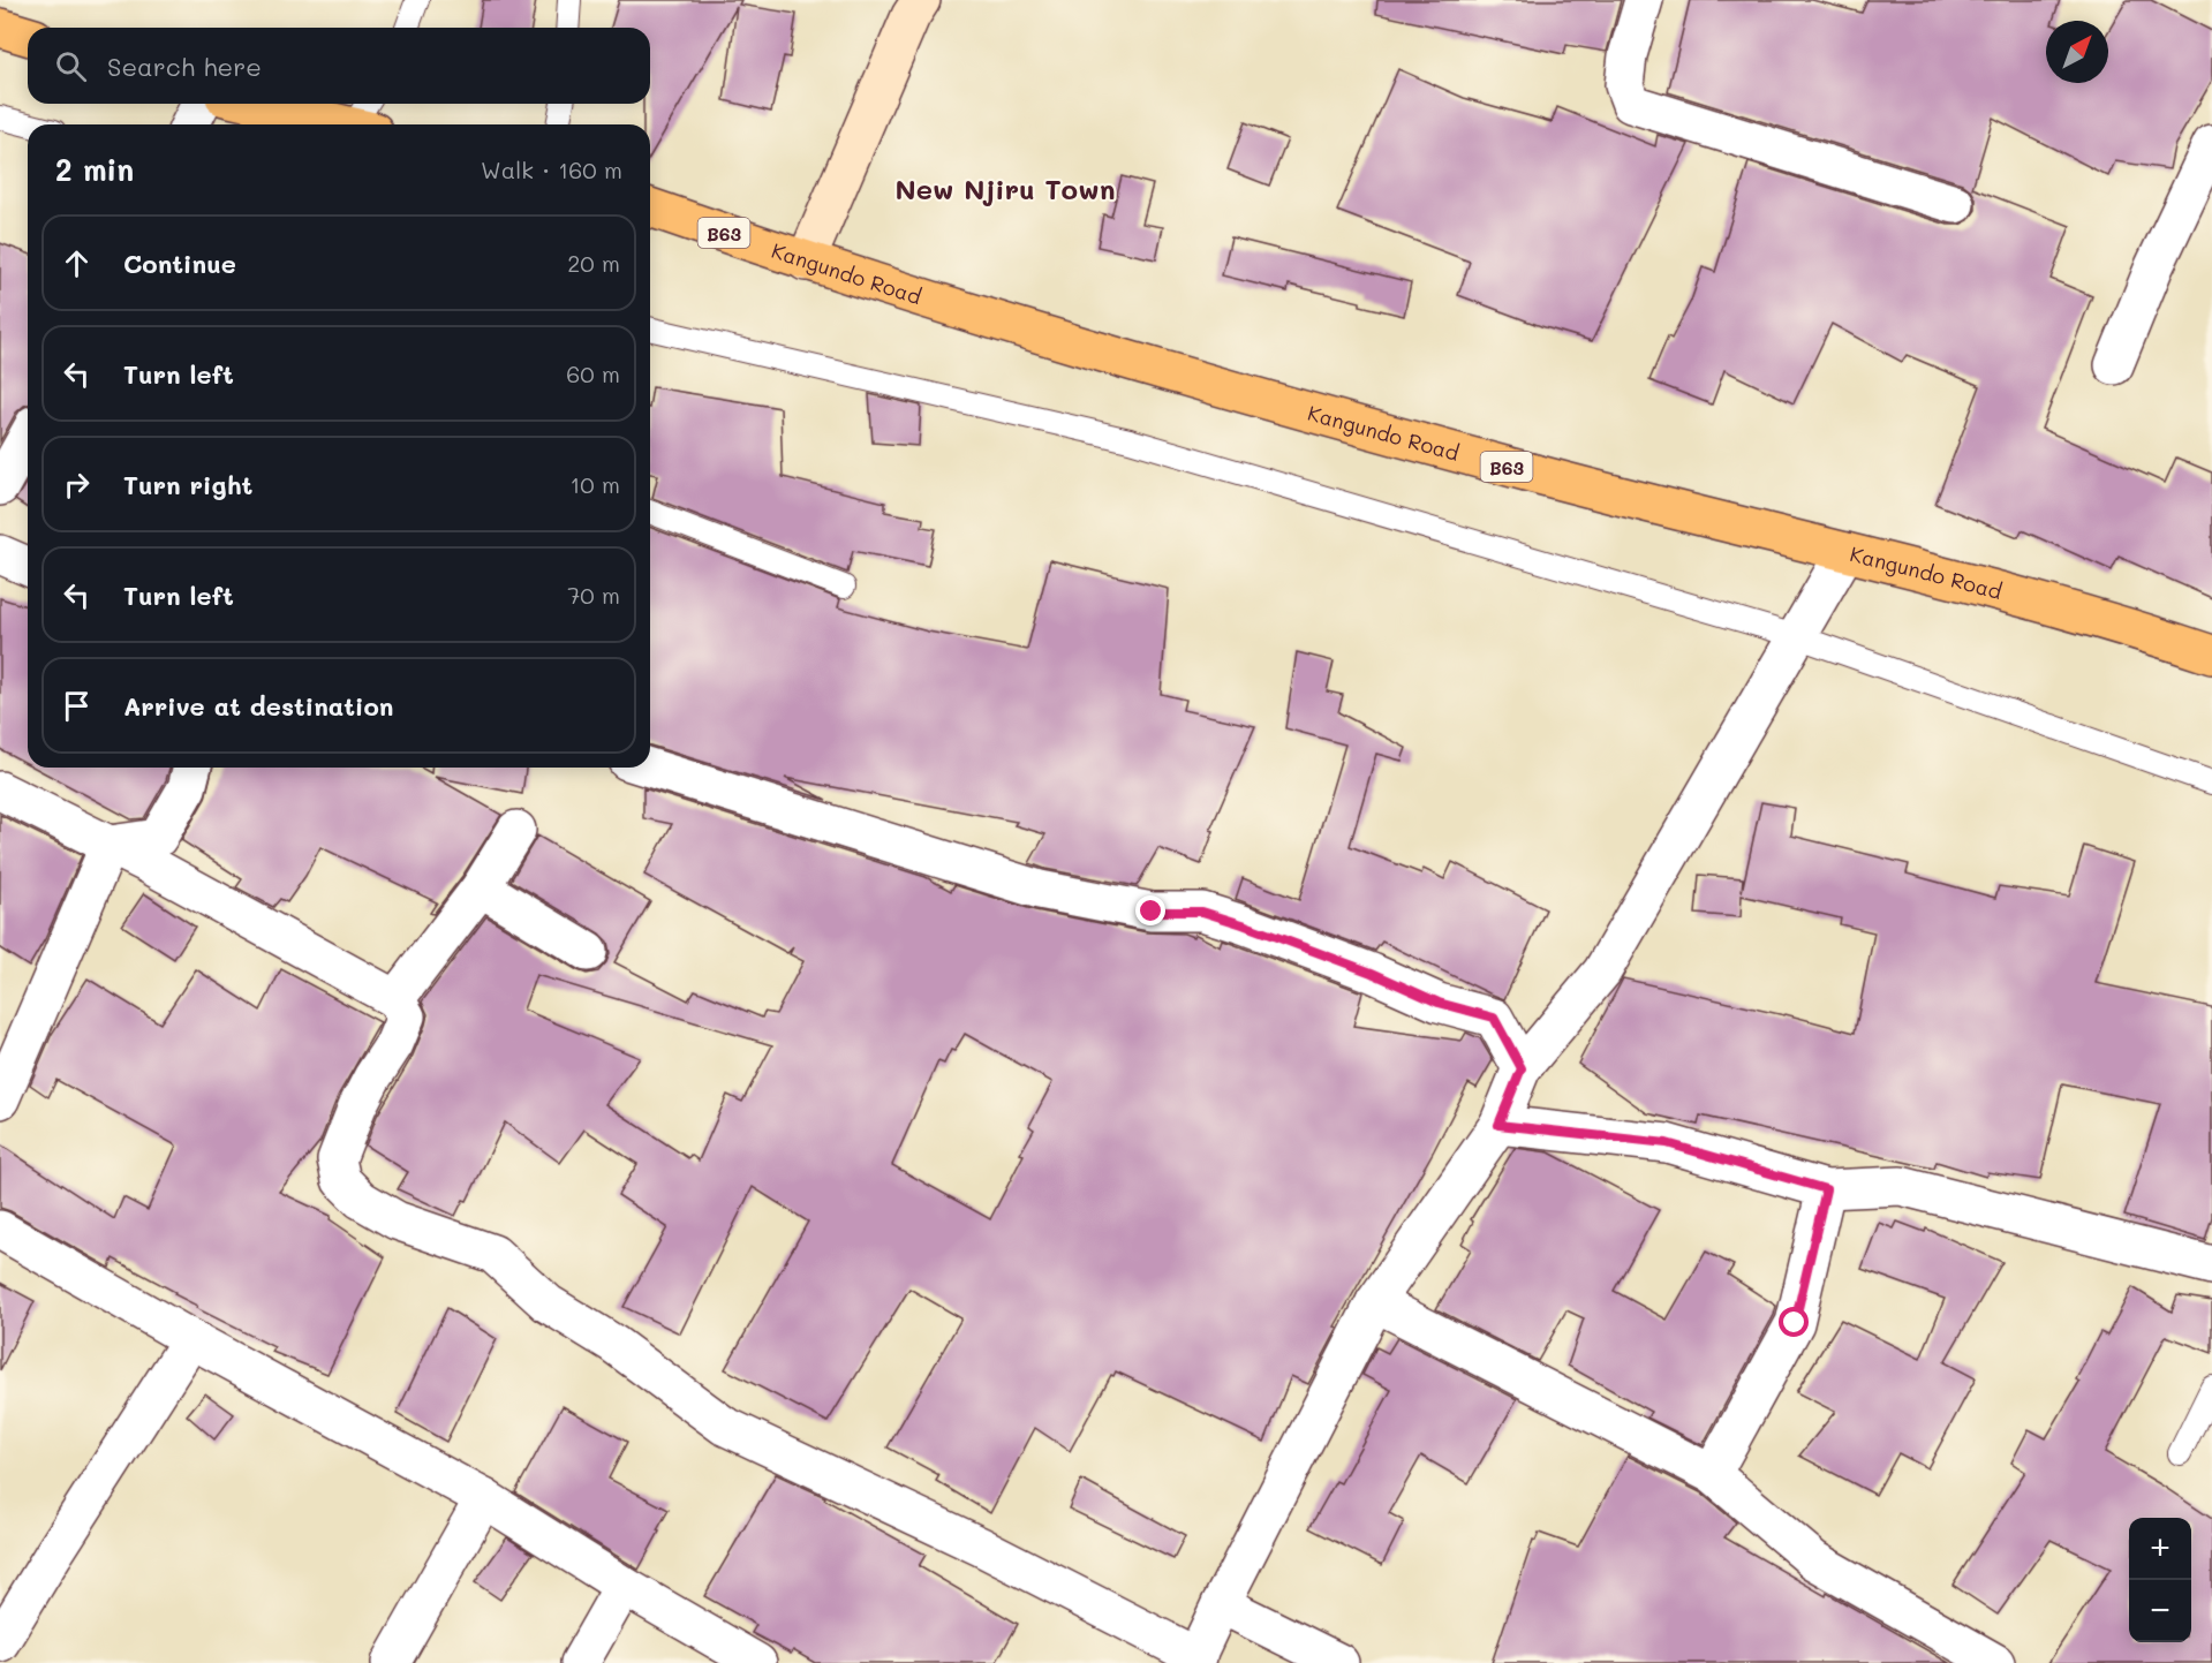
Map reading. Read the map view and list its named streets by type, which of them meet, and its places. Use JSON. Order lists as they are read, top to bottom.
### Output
{
  "streets": {
    "highway": ["B63", "Kangundo Road"]
  },
  "districts": ["New Njiru Town"],
  "north": "top right",
  "page": {
    "search": "Search here",
    "heading": ["2 min", "Walk · 160 m"],
    "list": [
      ["Continue", "20 m"],
      ["Turn left", "60 m"],
      ["Turn right", "10 m"],
      ["Turn left", "70 m"],
      "Arrive at destination"
    ],
    "map_buttons": ["+", "−"]
  }
}
